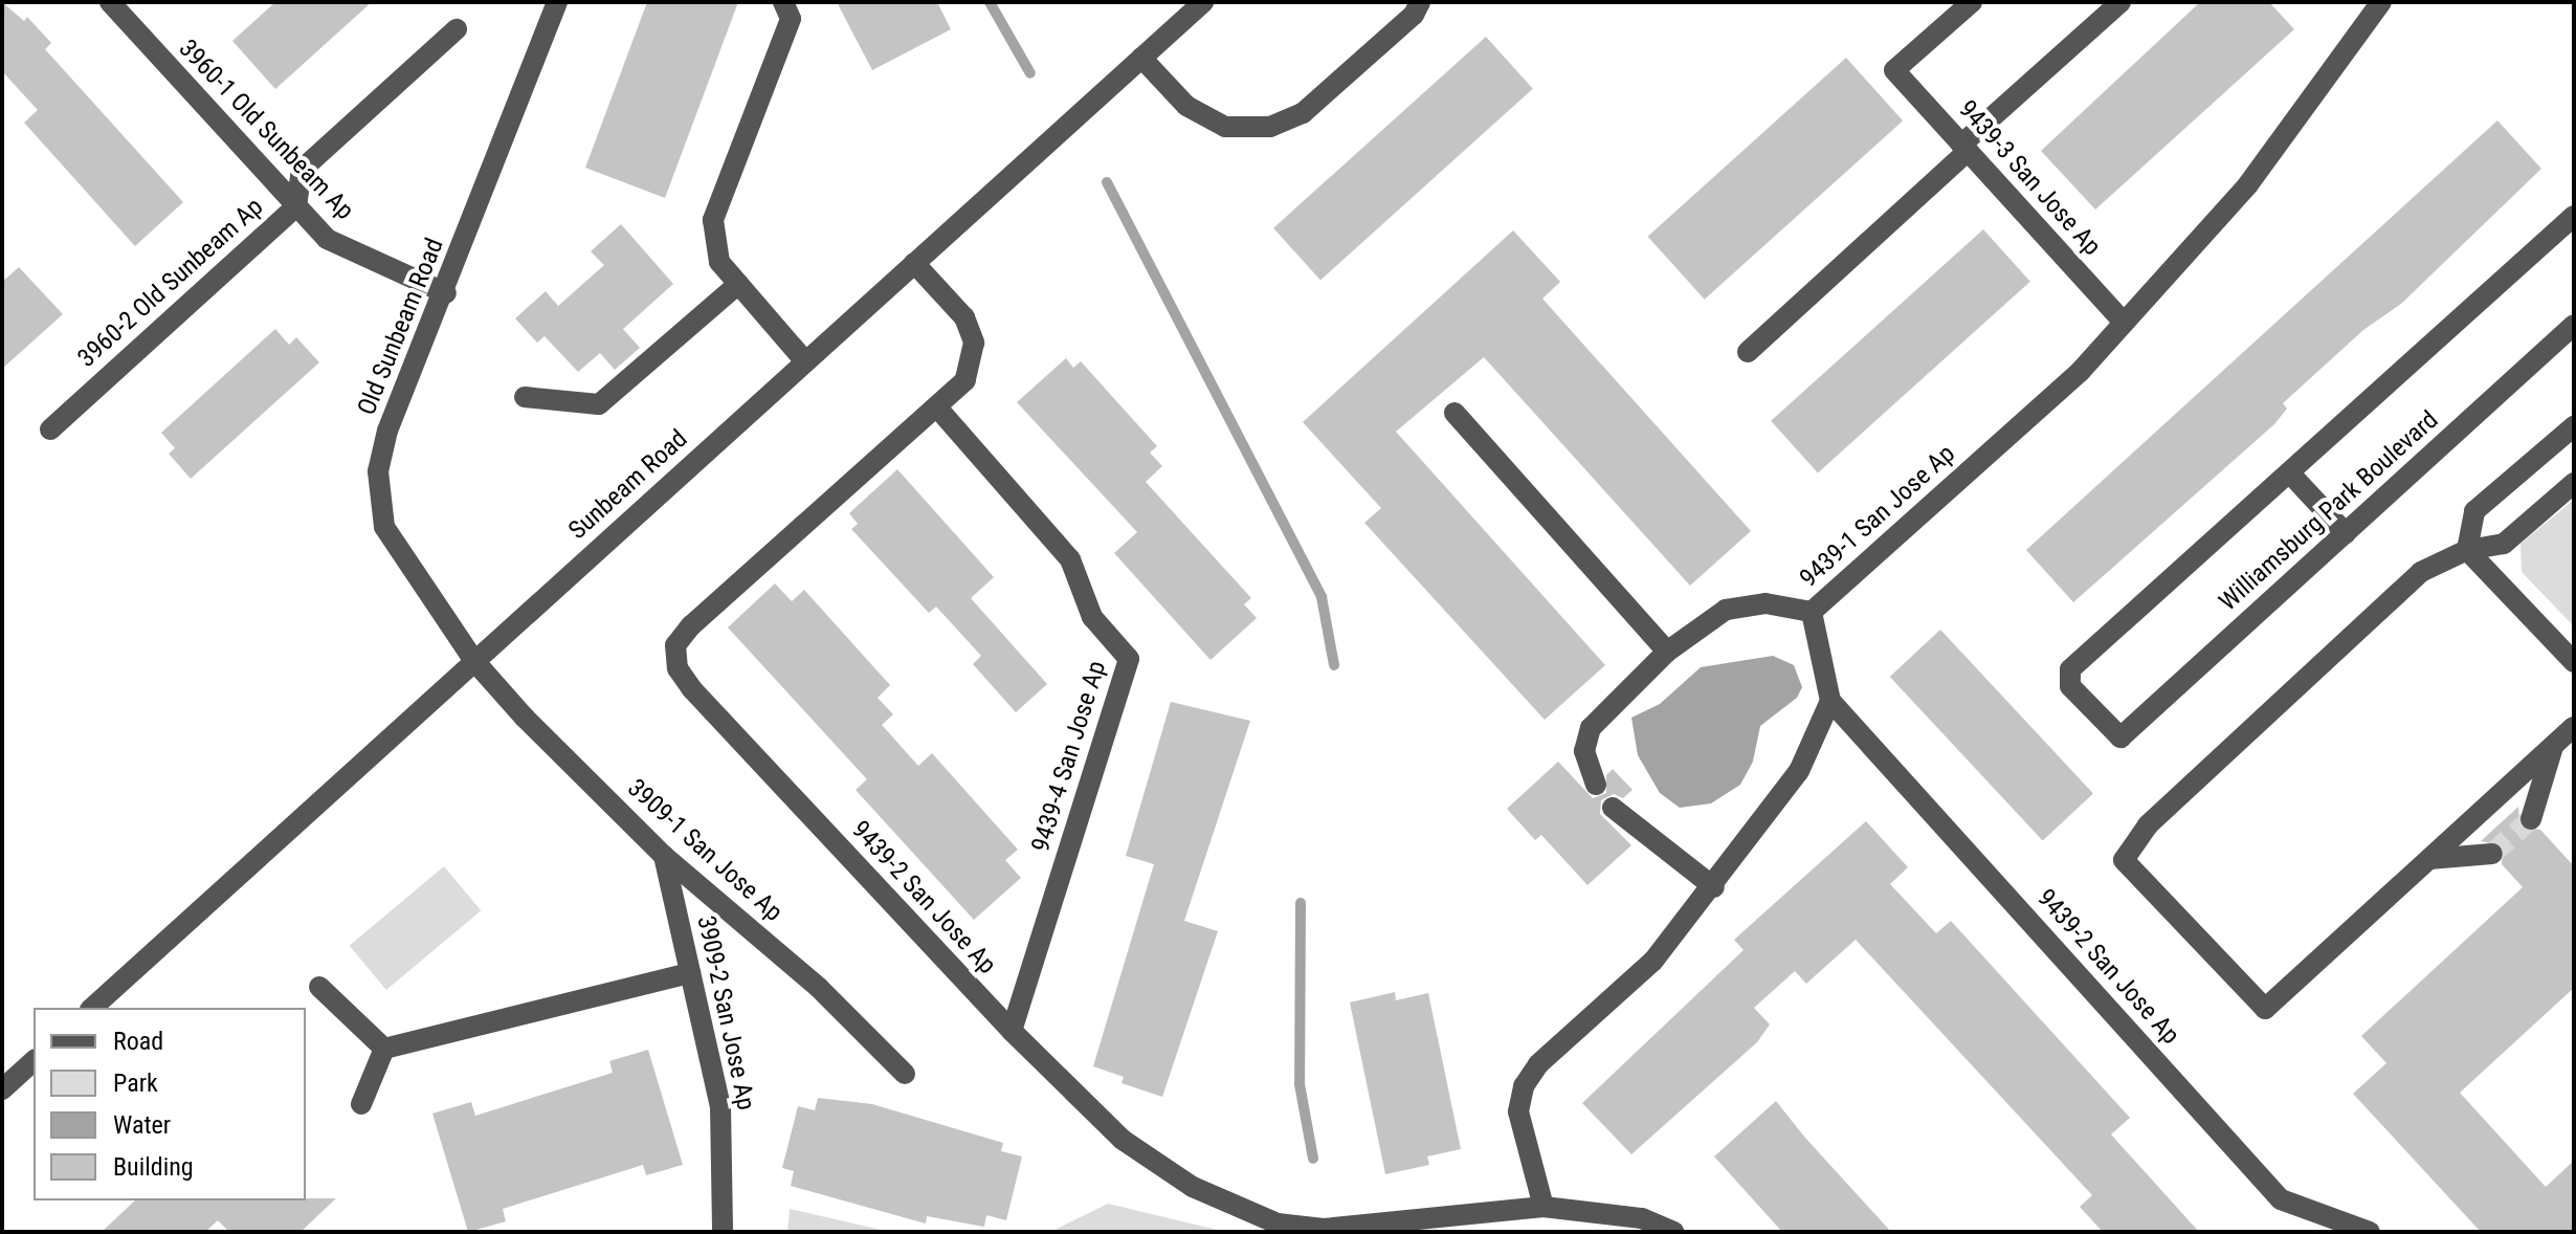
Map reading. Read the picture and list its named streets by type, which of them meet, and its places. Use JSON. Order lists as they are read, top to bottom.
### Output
{
  "streets": {
    "street": [
      "3960-1 Old Sunbeam Ap",
      "9439-3 San Jose Ap",
      "3960-2 Old Sunbeam Ap",
      "Old Sunbeam Road",
      "Sunbeam Road",
      "Williamsburg Park Boulevard",
      "9439-1 San Jose Ap",
      "9439-4 San Jose Ap",
      "3909-1 San Jose Ap",
      "9439-2 San Jose Ap",
      "3909-2 San Jose Ap"
    ]
  },
  "crossings": [
    ["3960-1 Old Sunbeam Ap", "3960-2 Old Sunbeam Ap"],
    ["3960-1 Old Sunbeam Ap", "Old Sunbeam Road"],
    ["9439-3 San Jose Ap", "9439-1 San Jose Ap"],
    ["Old Sunbeam Road", "Sunbeam Road"],
    ["Old Sunbeam Road", "3909-1 San Jose Ap"],
    ["Sunbeam Road", "3909-1 San Jose Ap"],
    ["Sunbeam Road", "9439-2 San Jose Ap"],
    ["9439-1 San Jose Ap", "9439-2 San Jose Ap"],
    ["9439-4 San Jose Ap", "9439-2 San Jose Ap"],
    ["3909-1 San Jose Ap", "3909-2 San Jose Ap"]
  ],
  "legend": [
    "Road",
    "Park",
    "Water",
    "Building"
  ]
}
